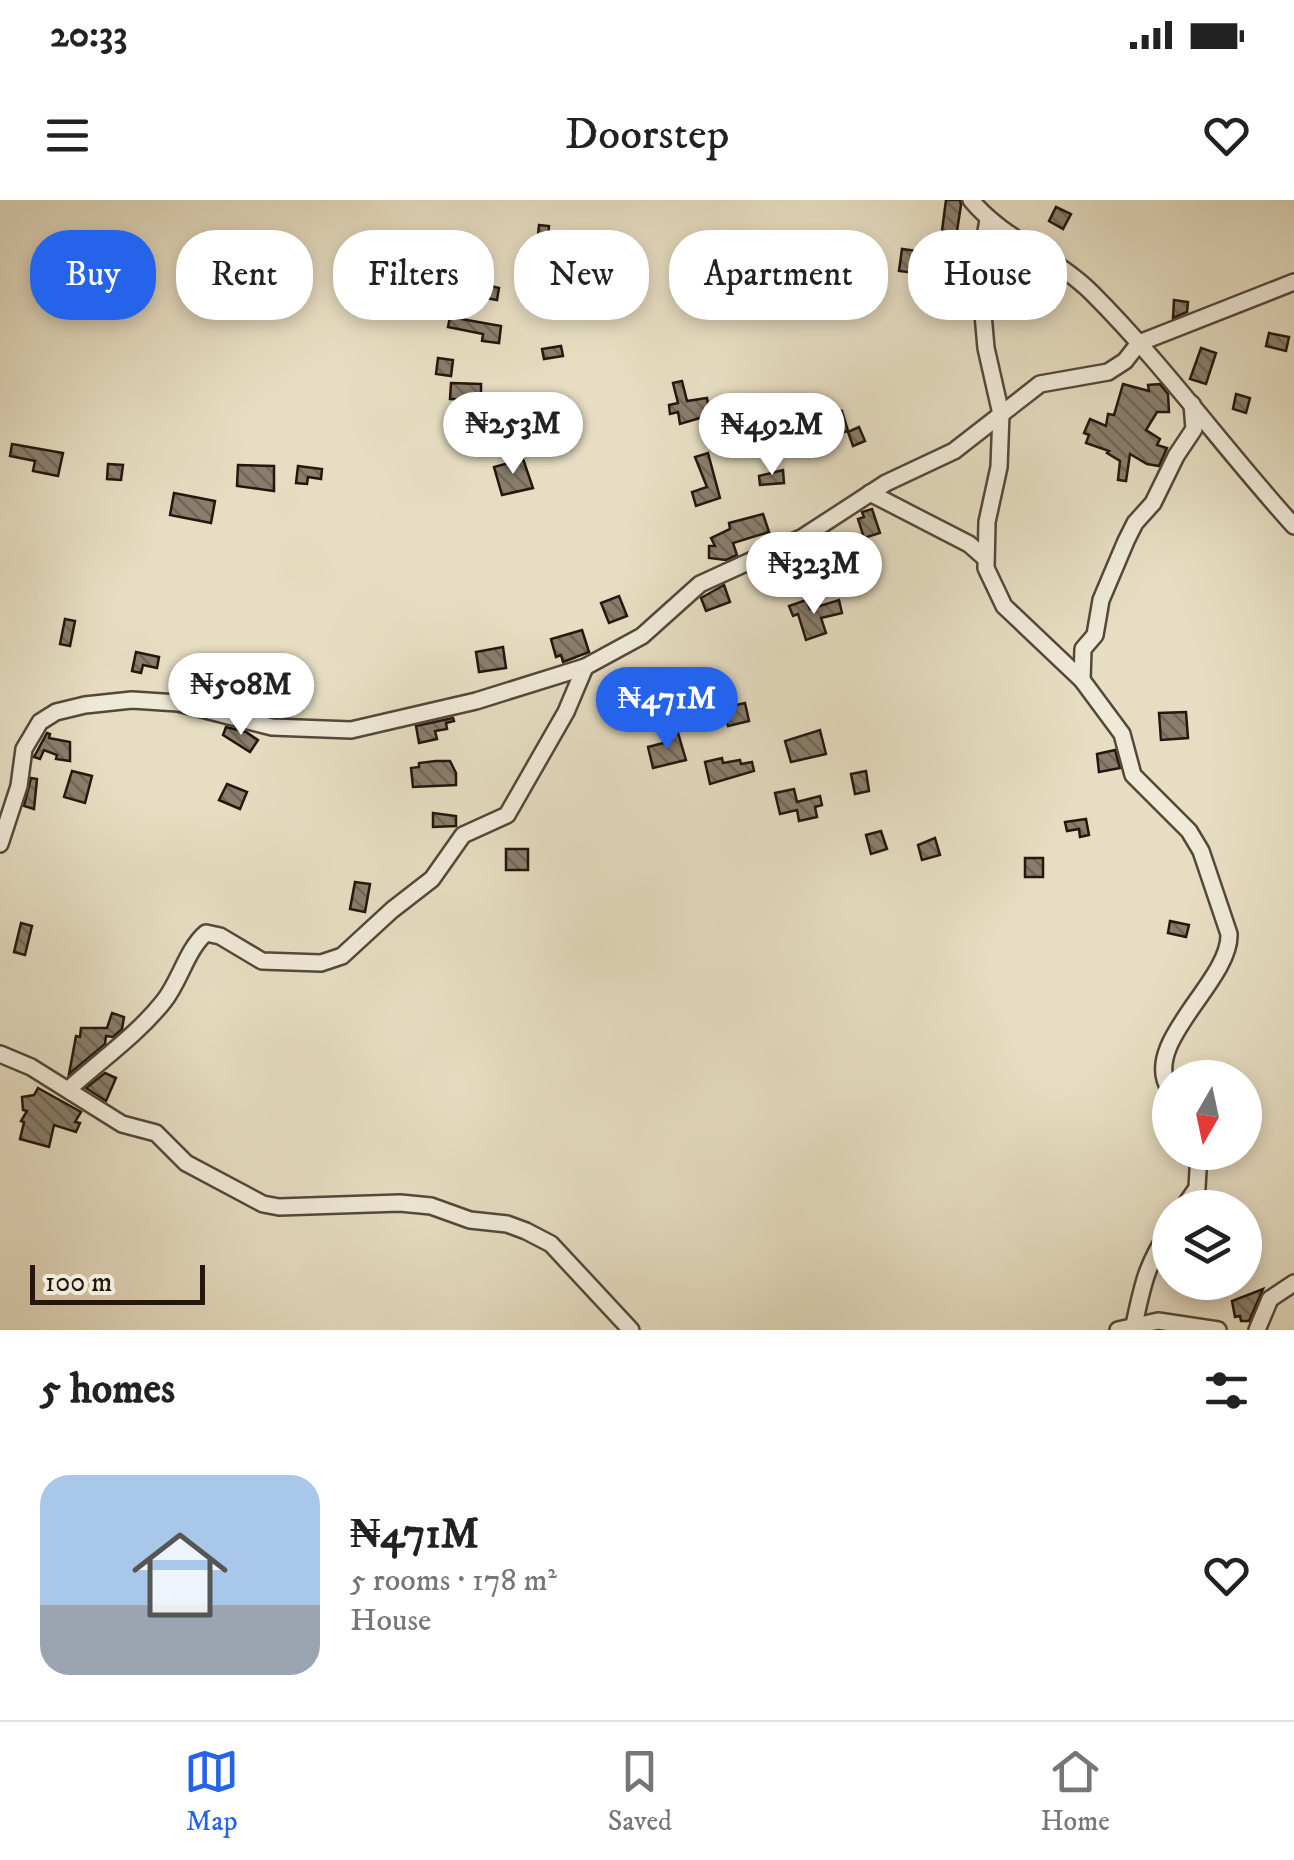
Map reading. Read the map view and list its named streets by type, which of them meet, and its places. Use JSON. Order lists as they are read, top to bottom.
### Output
{
  "scale_bar": "100 m",
  "north": "bottom",
  "page": {
    "status": "20:33",
    "header": "Doorstep",
    "chip": [
      "Buy",
      "Rent",
      "Filters",
      "New",
      "Apartment",
      "House"
    ],
    "price": [
      "₦253M",
      "₦492M",
      "₦323M",
      "₦508M",
      "₦471M"
    ],
    "scale": "100 m",
    "heading": "5 homes",
    "list": [
      {
        "name": "₦471M",
        "note": "5 rooms · 178 m² · House"
      }
    ],
    "tabs": ["Map", "Saved", "Home"]
  }
}
